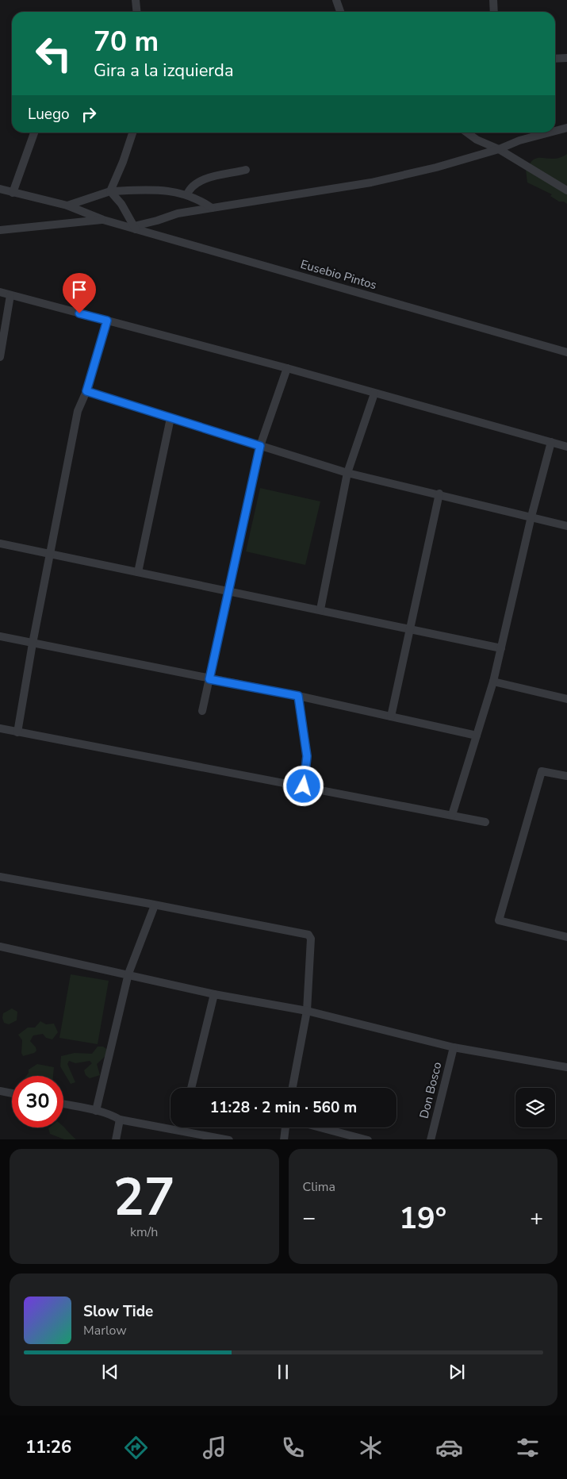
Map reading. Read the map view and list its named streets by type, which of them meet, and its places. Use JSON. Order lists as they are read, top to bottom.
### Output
{
  "streets": {
    "street": ["Eusebio Pintos", "Don Bosco"]
  },
  "page": {
    "turn": ["70 m", "Gira a la izquierda"],
    "then": "Luego",
    "limit": "30",
    "trip": "11:28 · 2 min · 560 m",
    "tile": [
      ["27", "km/h"],
      "Clima"
    ],
    "heat": ["−", "19°", "+"],
    "song": ["Slow Tide", "Marlow"],
    "tabs": "11:26"
  }
}
